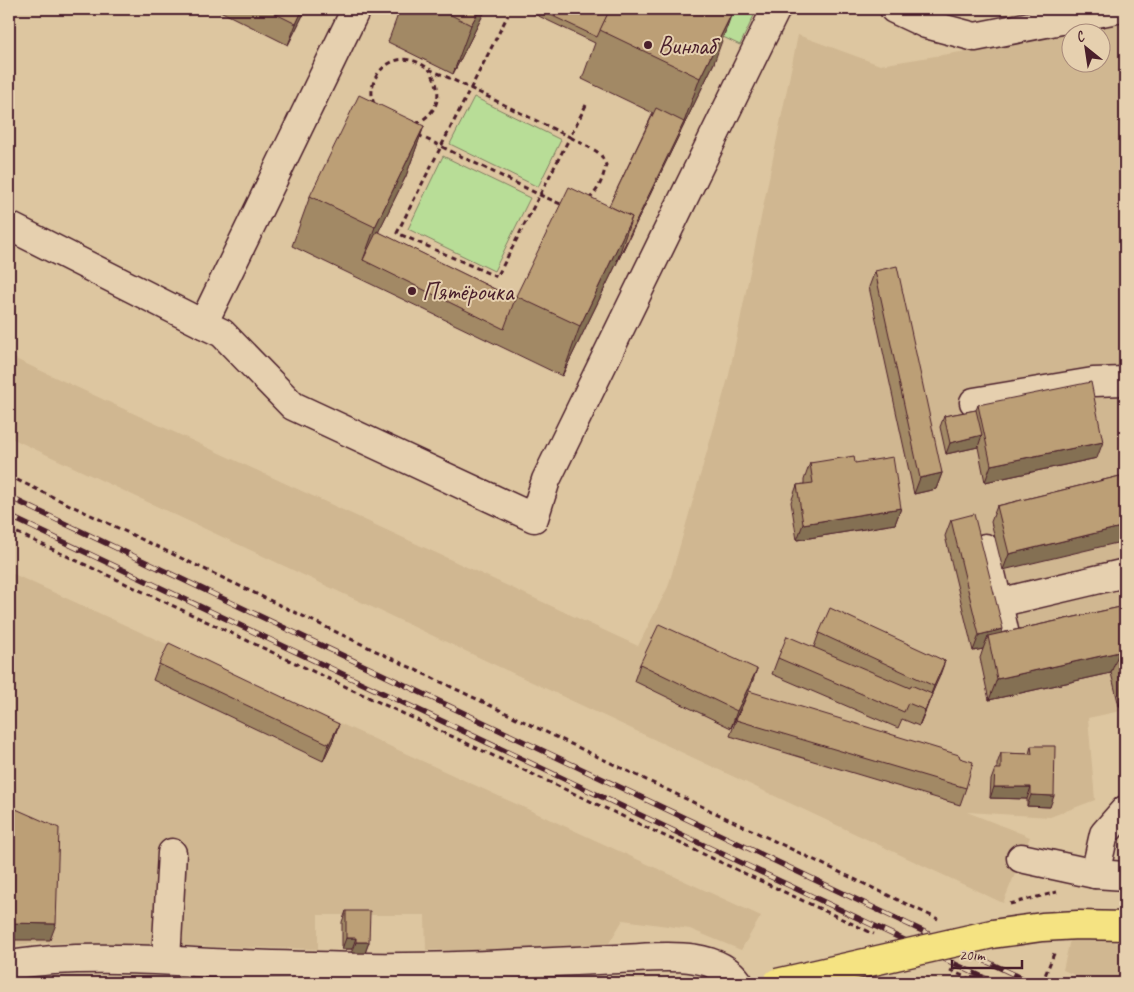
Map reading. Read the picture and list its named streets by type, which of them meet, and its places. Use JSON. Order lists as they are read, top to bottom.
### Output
{
  "places": ["Винлаб", "Пятёрочка"],
  "scale_bar": "20 m",
  "north": "top left"
}
